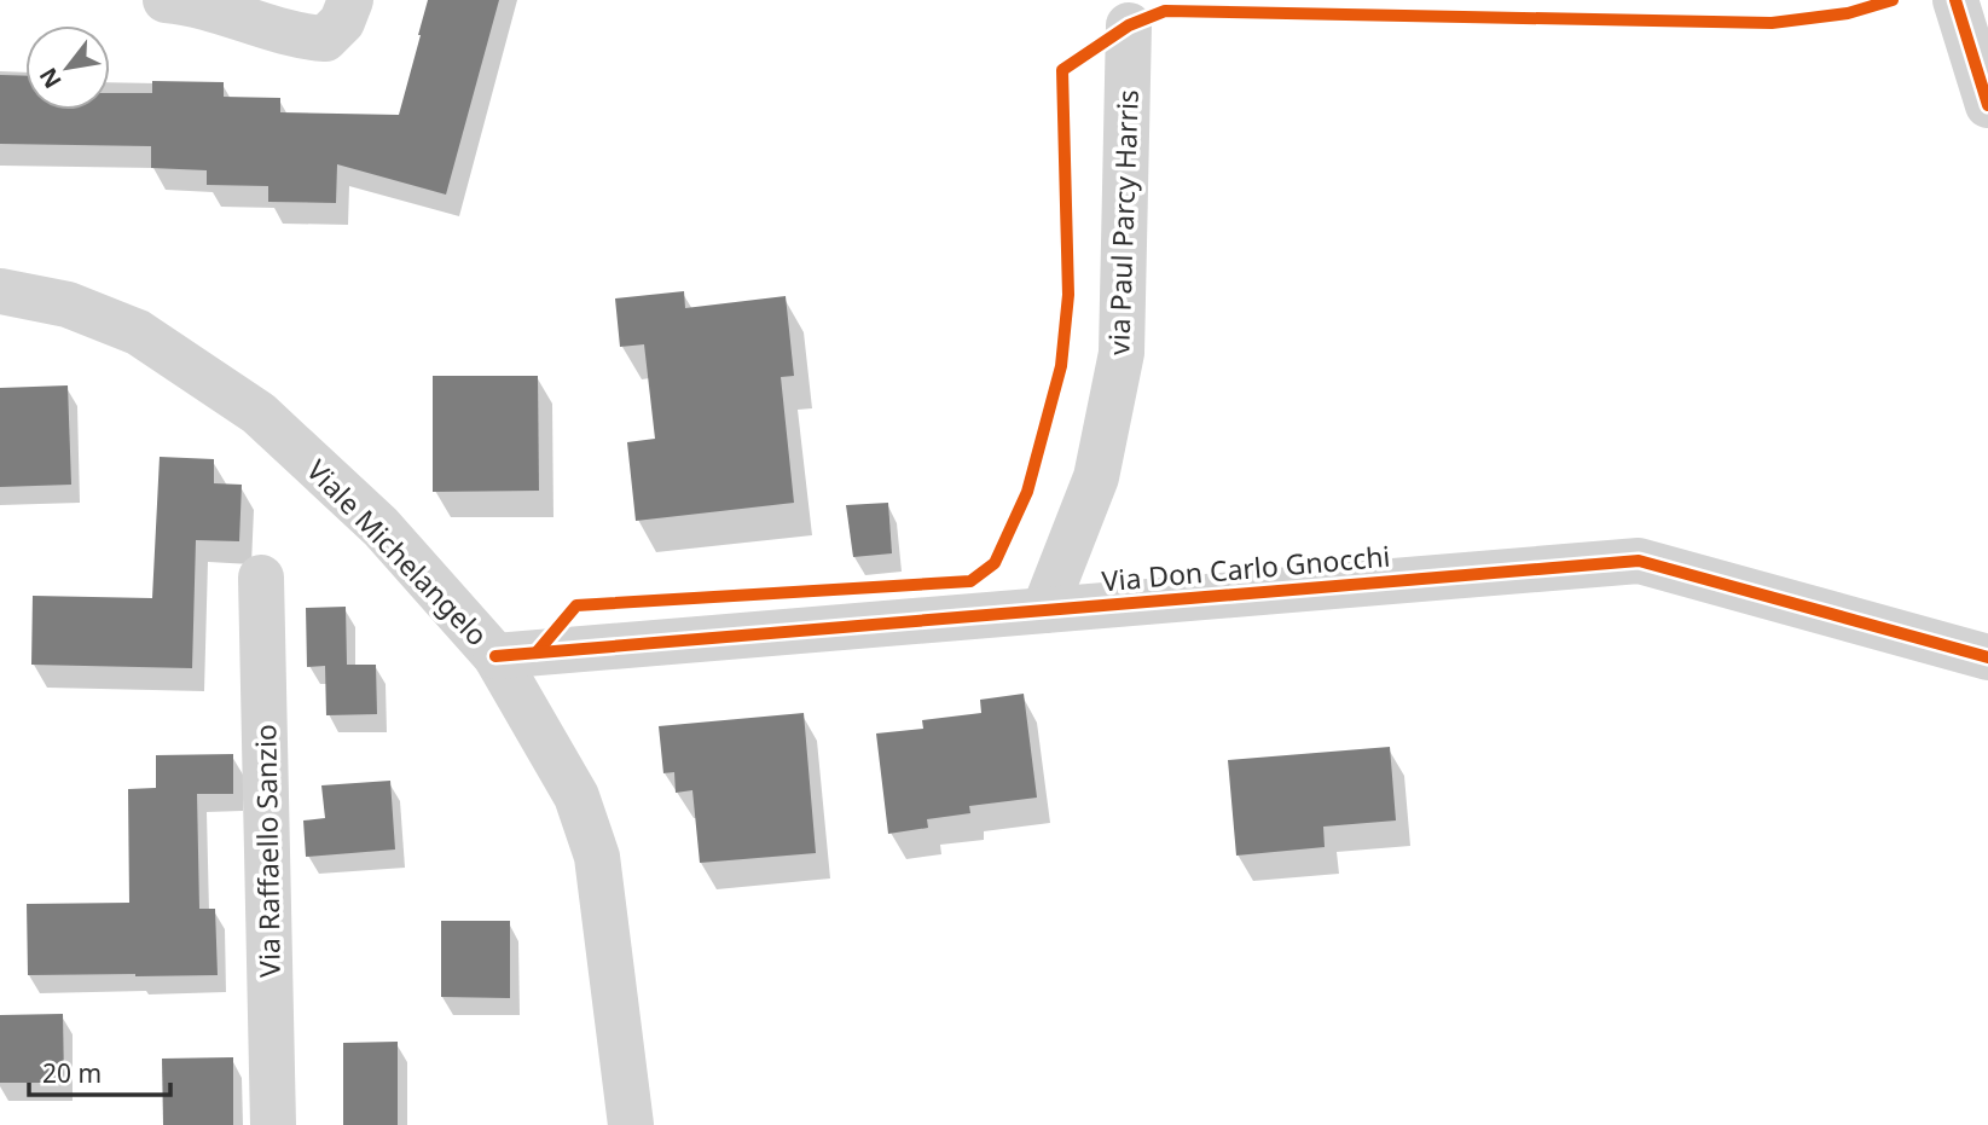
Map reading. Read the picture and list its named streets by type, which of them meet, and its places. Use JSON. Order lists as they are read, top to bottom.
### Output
{
  "streets": {
    "street": [
      "via Paul Parcy Harris",
      "Viale Michelangelo",
      "Via Don Carlo Gnocchi",
      "Via Raffaello Sanzio"
    ]
  },
  "crossings": [
    ["via Paul Parcy Harris", "Via Don Carlo Gnocchi"],
    ["Viale Michelangelo", "Via Don Carlo Gnocchi"]
  ],
  "scale_bar": "20 m",
  "north": "bottom left"
}
